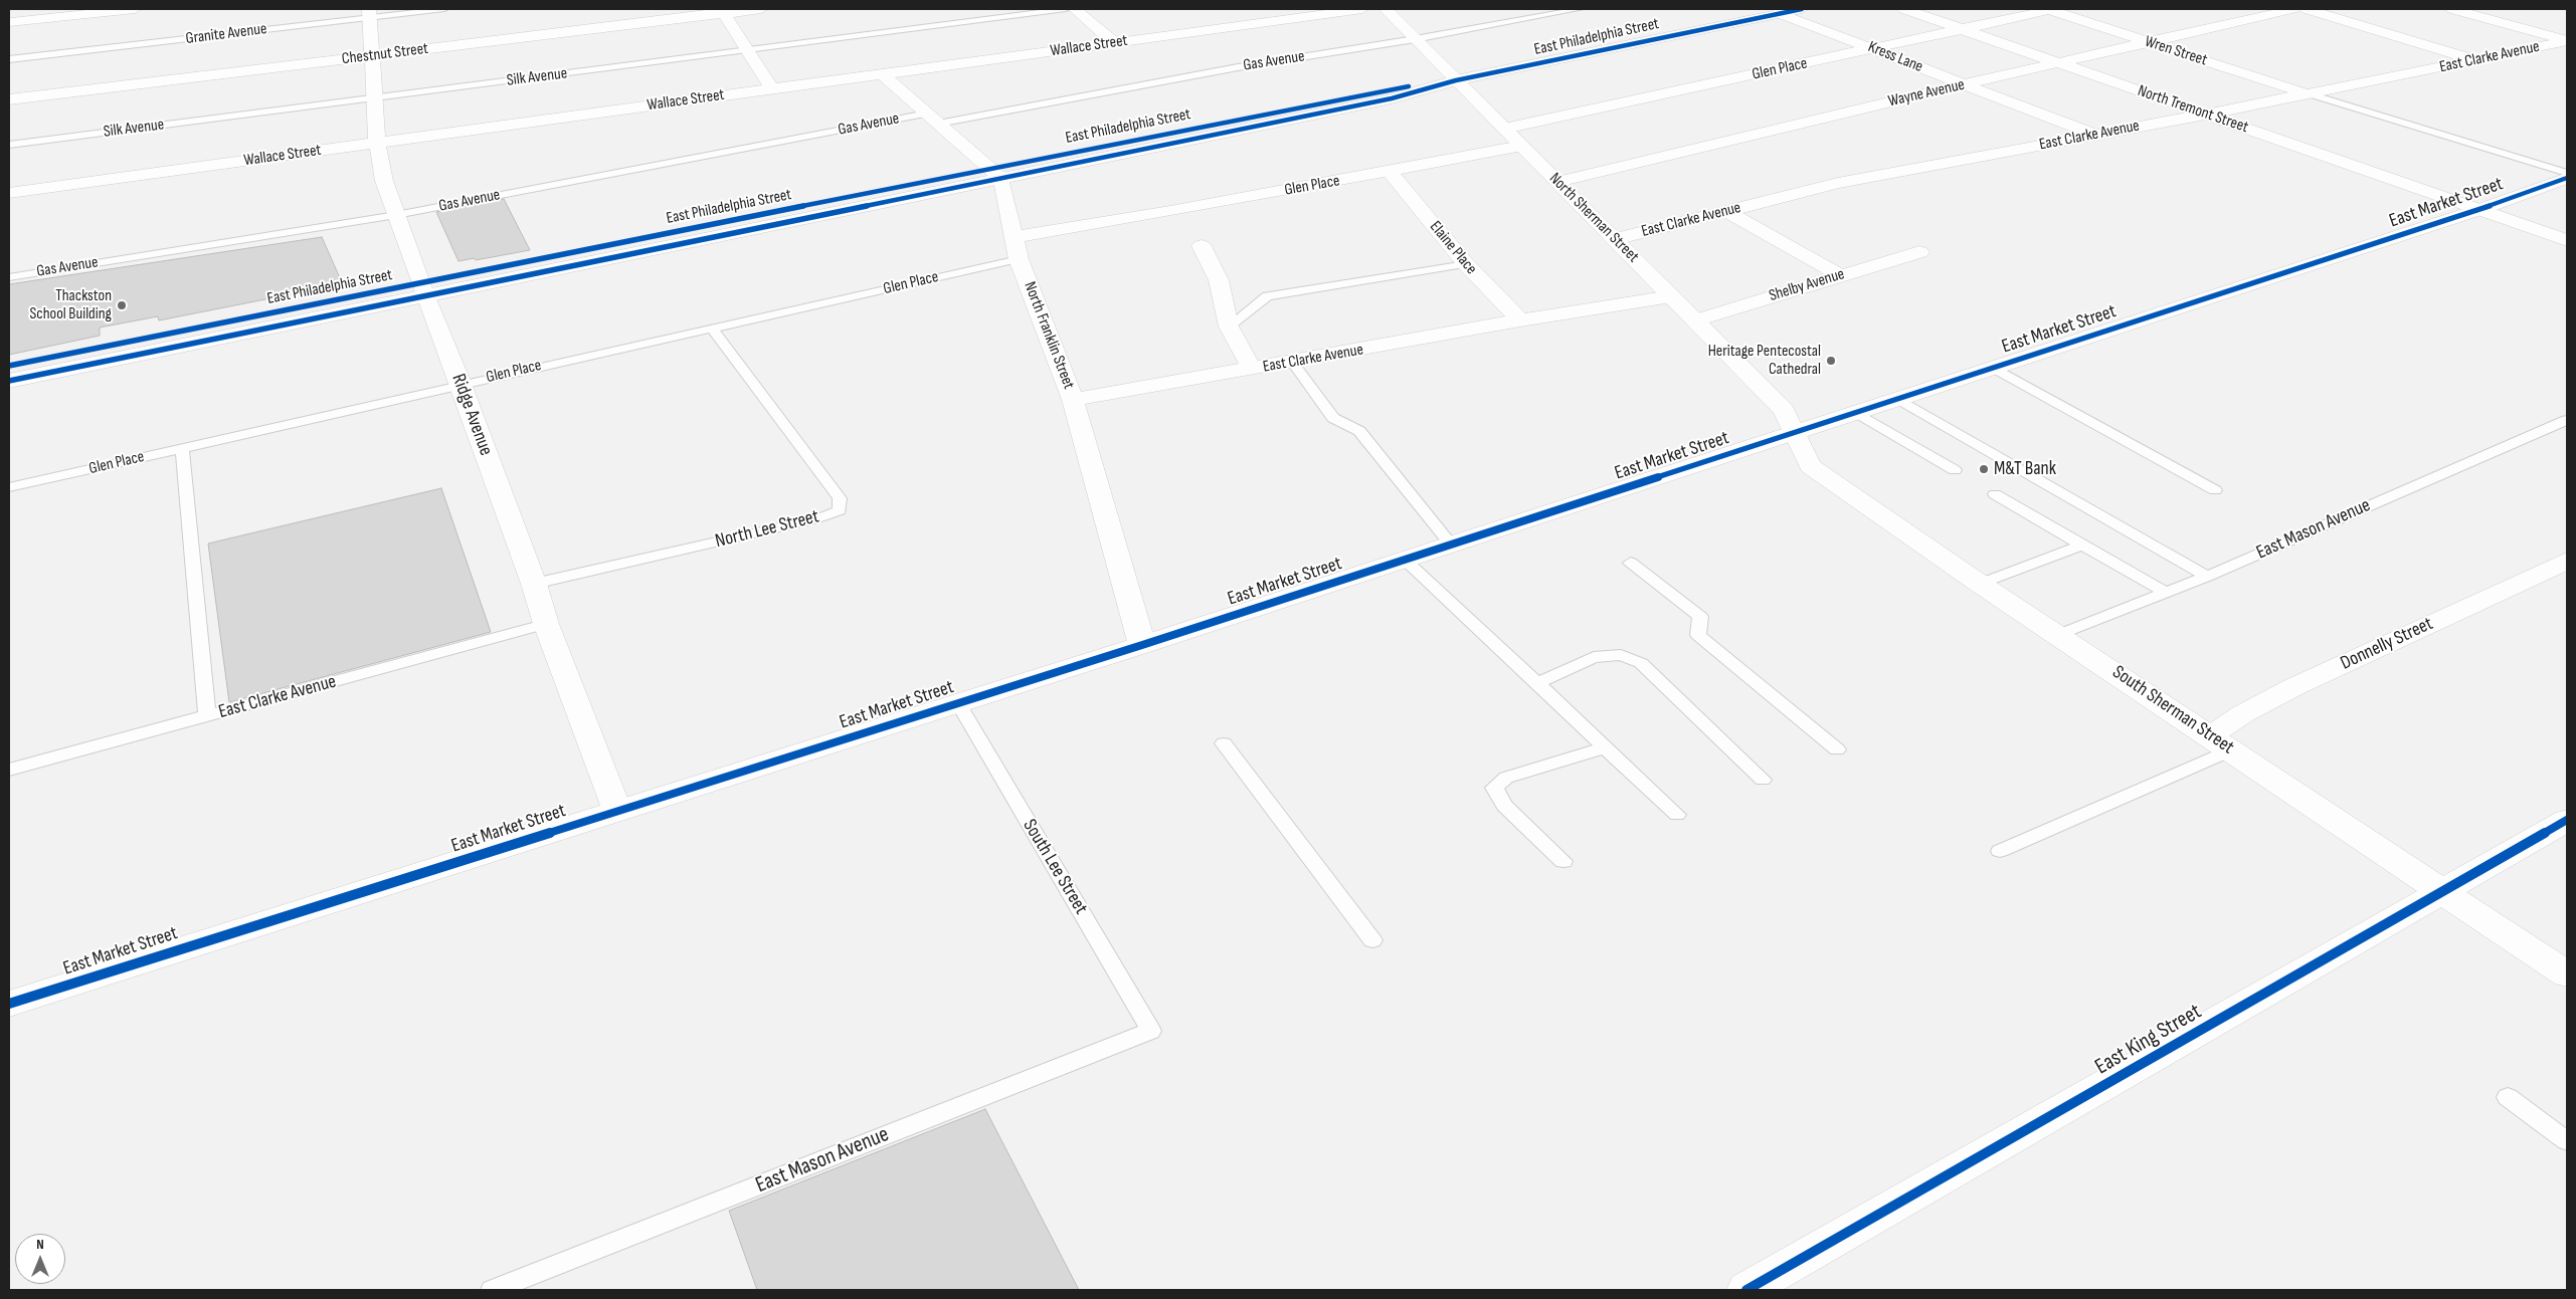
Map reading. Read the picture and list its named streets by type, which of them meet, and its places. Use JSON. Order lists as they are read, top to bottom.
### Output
{
  "streets": {
    "street": [
      "East Philadelphia Street",
      "Wallace Street",
      "Wren Street",
      "Chestnut Street",
      "Kress Lane",
      "East Clarke Avenue",
      "Glen Place",
      "Wayne Avenue",
      "North Tremont Street",
      "East Market Street",
      "North Sherman Street",
      "Elaine Place",
      "Shelby Avenue",
      "North Franklin Street",
      "Ridge Avenue",
      "Donnelly Street",
      "South Sherman Street",
      "East King Street"
    ],
    "lane": [
      "Granite Avenue",
      "Gas Avenue",
      "Silk Avenue",
      "North Lee Street",
      "East Mason Avenue",
      "South Lee Street"
    ]
  },
  "crossings": [
    ["Granite Avenue", "Ridge Avenue"],
    ["East Philadelphia Street", "Kress Lane"],
    ["East Philadelphia Street", "North Sherman Street"],
    ["East Philadelphia Street", "North Franklin Street"],
    ["East Philadelphia Street", "Ridge Avenue"],
    ["Wallace Street", "Ridge Avenue"],
    ["Wren Street", "East Clarke Avenue"],
    ["Wren Street", "Glen Place"],
    ["Wren Street", "Wayne Avenue"],
    ["Chestnut Street", "Ridge Avenue"],
    ["Kress Lane", "East Clarke Avenue"],
    ["Kress Lane", "Glen Place"],
    ["Kress Lane", "Wayne Avenue"],
    ["East Clarke Avenue", "North Tremont Street"],
    ["East Clarke Avenue", "North Sherman Street"],
    ["East Clarke Avenue", "Elaine Place"],
    ["East Clarke Avenue", "North Franklin Street"],
    ["East Clarke Avenue", "Ridge Avenue"],
    ["Gas Avenue", "North Sherman Street"],
    ["Gas Avenue", "Ridge Avenue"],
    ["Glen Place", "North Tremont Street"],
    ["Glen Place", "North Sherman Street"],
    ["Glen Place", "Elaine Place"],
    ["Glen Place", "North Franklin Street"],
    ["Glen Place", "Ridge Avenue"],
    ["Glen Place", "North Lee Street"],
    ["Silk Avenue", "Ridge Avenue"],
    ["Wayne Avenue", "North Tremont Street"],
    ["Wayne Avenue", "North Sherman Street"],
    ["North Tremont Street", "East Market Street"],
    ["East Market Street", "North Sherman Street"],
    ["East Market Street", "North Franklin Street"],
    ["East Market Street", "Ridge Avenue"],
    ["East Market Street", "South Sherman Street"],
    ["East Market Street", "South Lee Street"],
    ["North Sherman Street", "Shelby Avenue"],
    ["North Sherman Street", "South Sherman Street"],
    ["Ridge Avenue", "North Lee Street"],
    ["East Mason Avenue", "South Sherman Street"],
    ["East Mason Avenue", "South Lee Street"],
    ["Donnelly Street", "South Sherman Street"],
    ["South Sherman Street", "East King Street"]
  ],
  "places": ["Thackston School Building", "Heritage Pentecostal Cathedral", "M&T Bank"],
  "north": "top"
}
